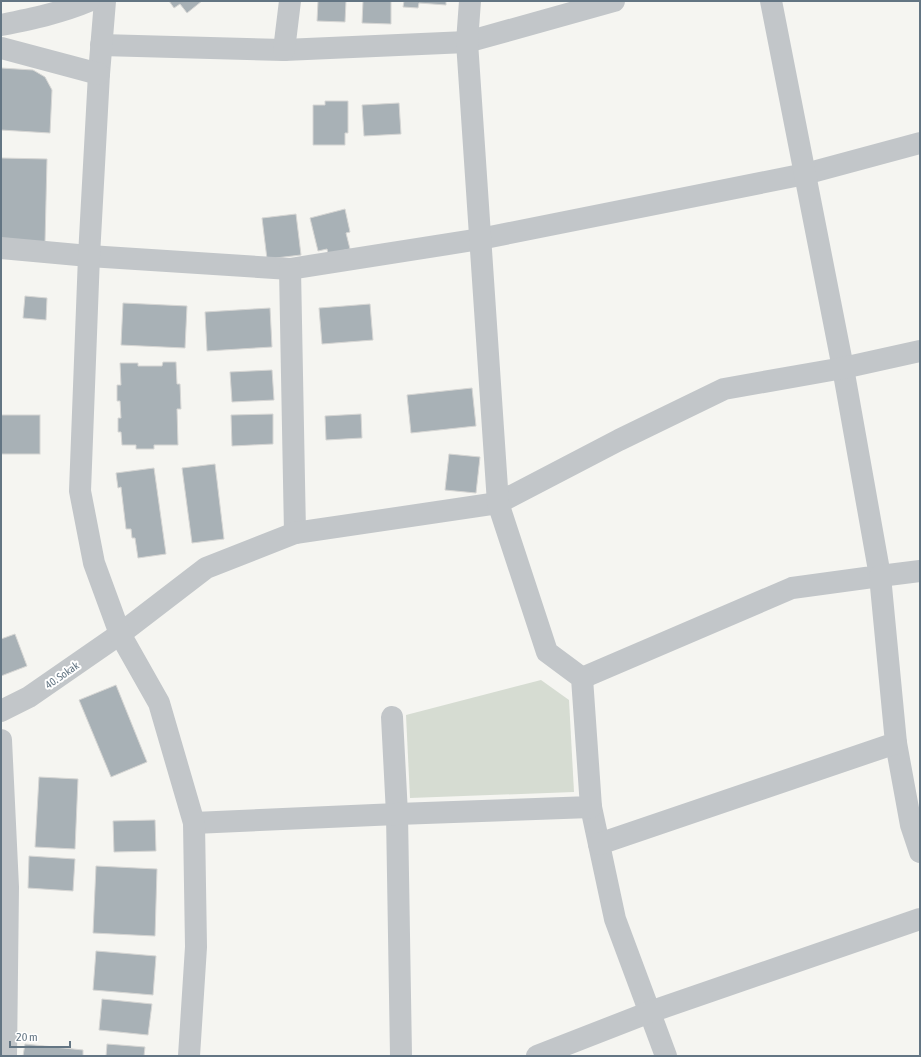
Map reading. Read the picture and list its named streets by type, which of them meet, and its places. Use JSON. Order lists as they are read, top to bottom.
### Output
{
  "streets": {
    "street": ["40. Sokak"]
  },
  "scale_bar": "20 m"
}
